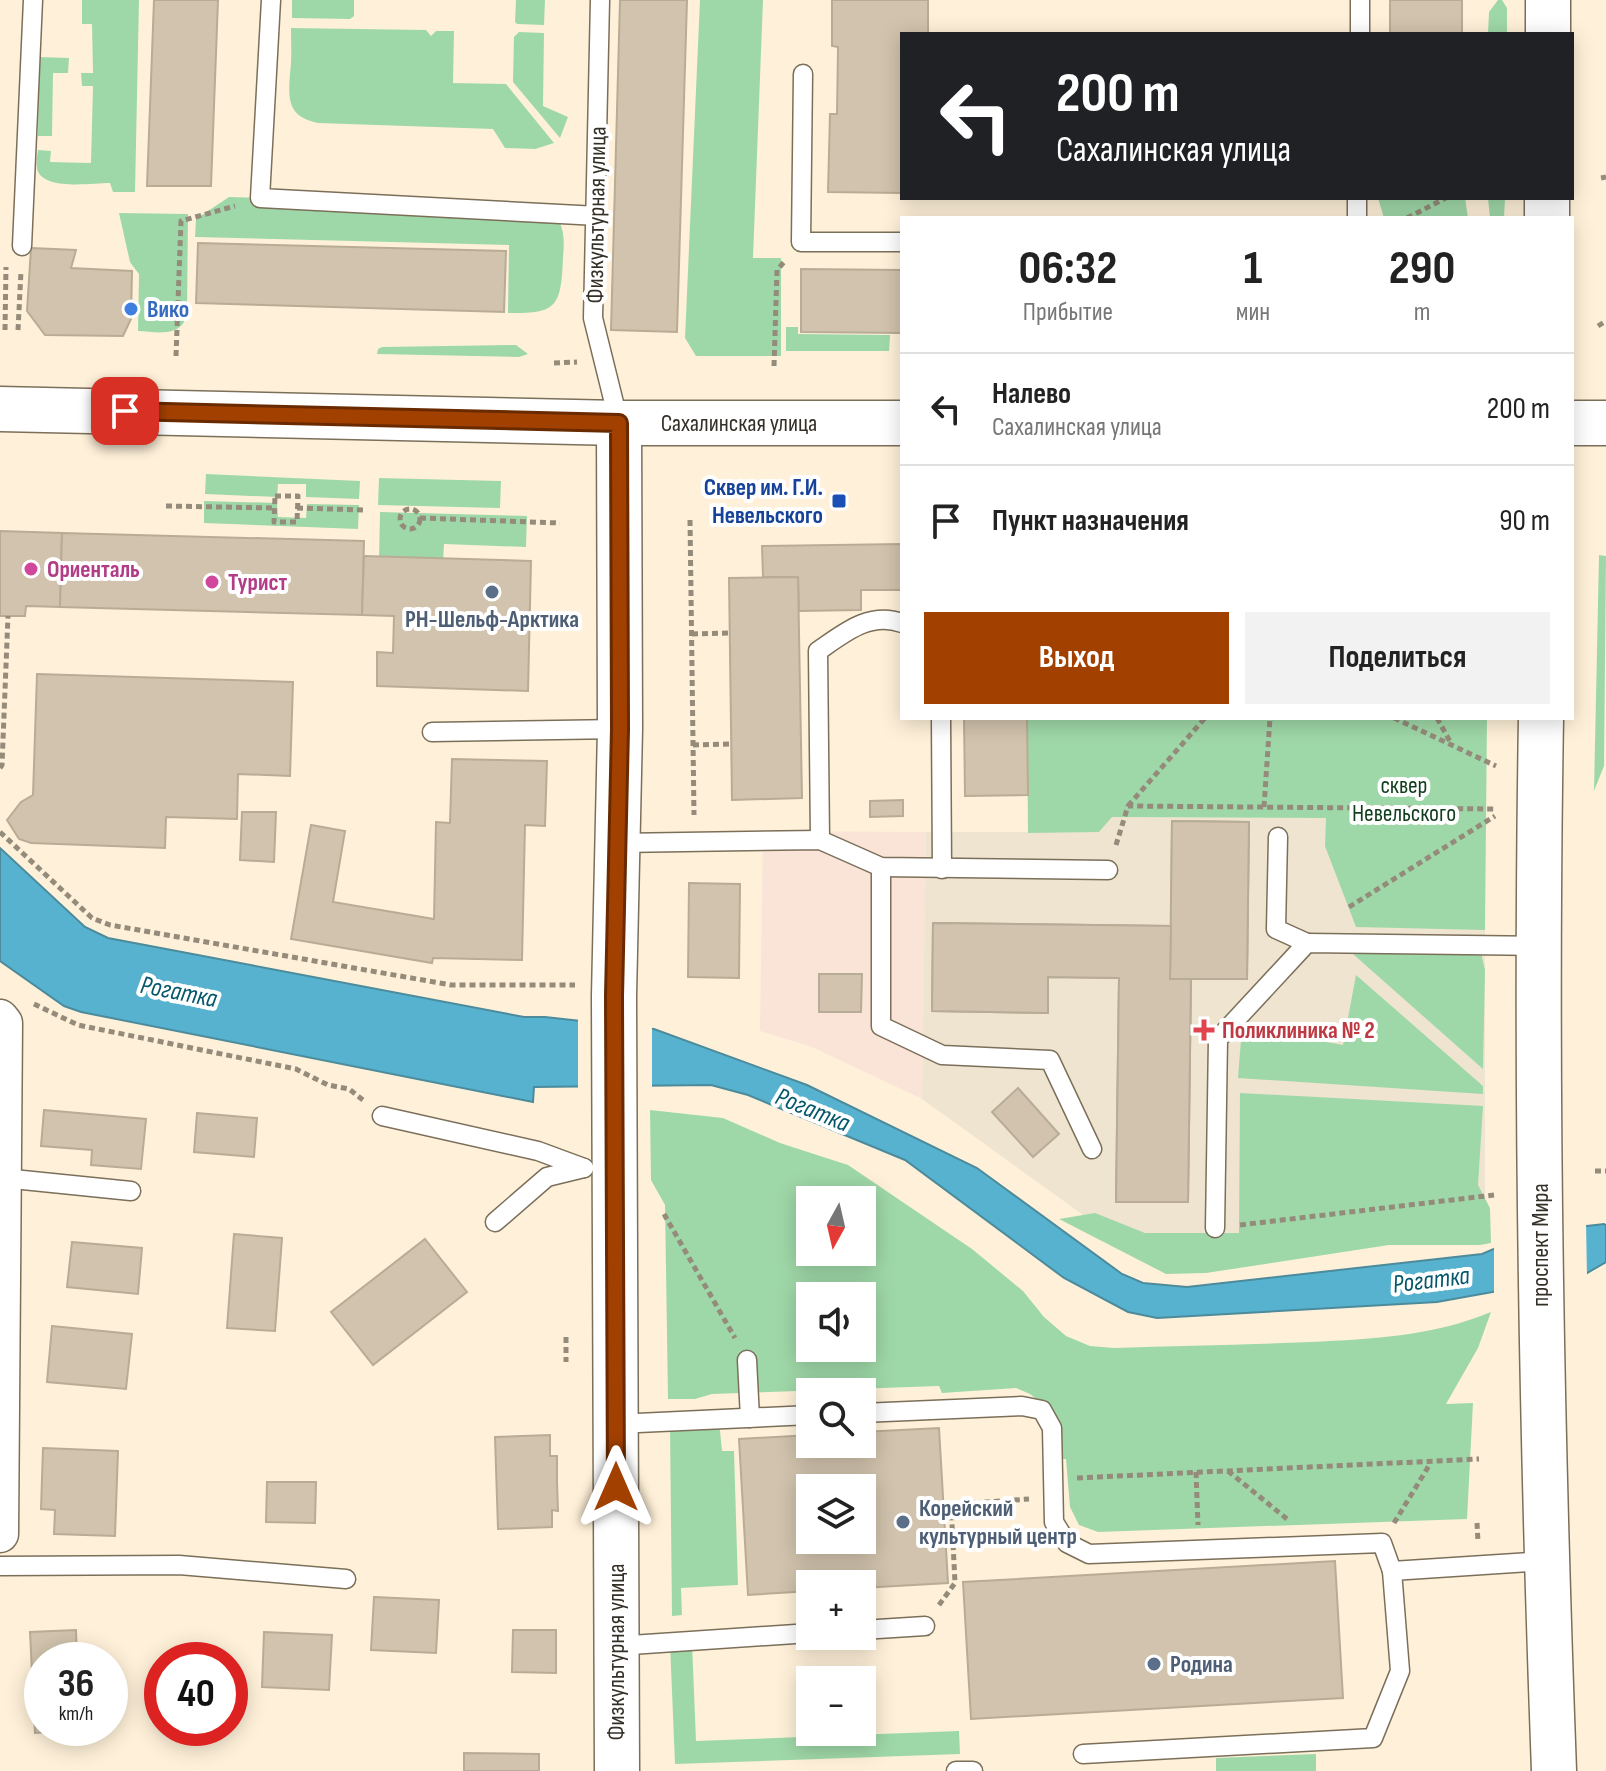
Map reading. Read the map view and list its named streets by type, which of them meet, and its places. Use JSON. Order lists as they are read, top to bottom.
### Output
{
  "streets": {
    "main road": ["Физкультурная улица", "Сахалинская улица", "проспект Мира"]
  },
  "crossings": [
    ["Физкультурная улица", "Сахалинская улица"]
  ],
  "water": ["Рогатка"],
  "parks": ["сквер Невельского"],
  "places": {
    "other": [
      "Вико",
      "Ориенталь",
      "Турист",
      "РН-Шельф-Арктика",
      "Корейский культурный центр",
      "Родина"
    ],
    "transit": ["Сквер им. Г.И. Невельского"],
    "health": ["Поликлиника № 2"]
  },
  "north": "bottom",
  "page": {
    "turn": ["200 m", "Сахалинская улица"],
    "eta": [
      "06:32",
      "Прибытие",
      "1",
      "мин",
      "290",
      "m"
    ],
    "list": [
      {
        "name": "Налево",
        "note": "Сахалинская улица",
        "value": "200 m"
      },
      {
        "name": "Пункт назначения",
        "value": "90 m"
      }
    ],
    "buttons": ["Выход", "Поделиться"],
    "map_buttons": ["+", "−"],
    "speed": "36 km/h",
    "limit": "40"
  }
}
